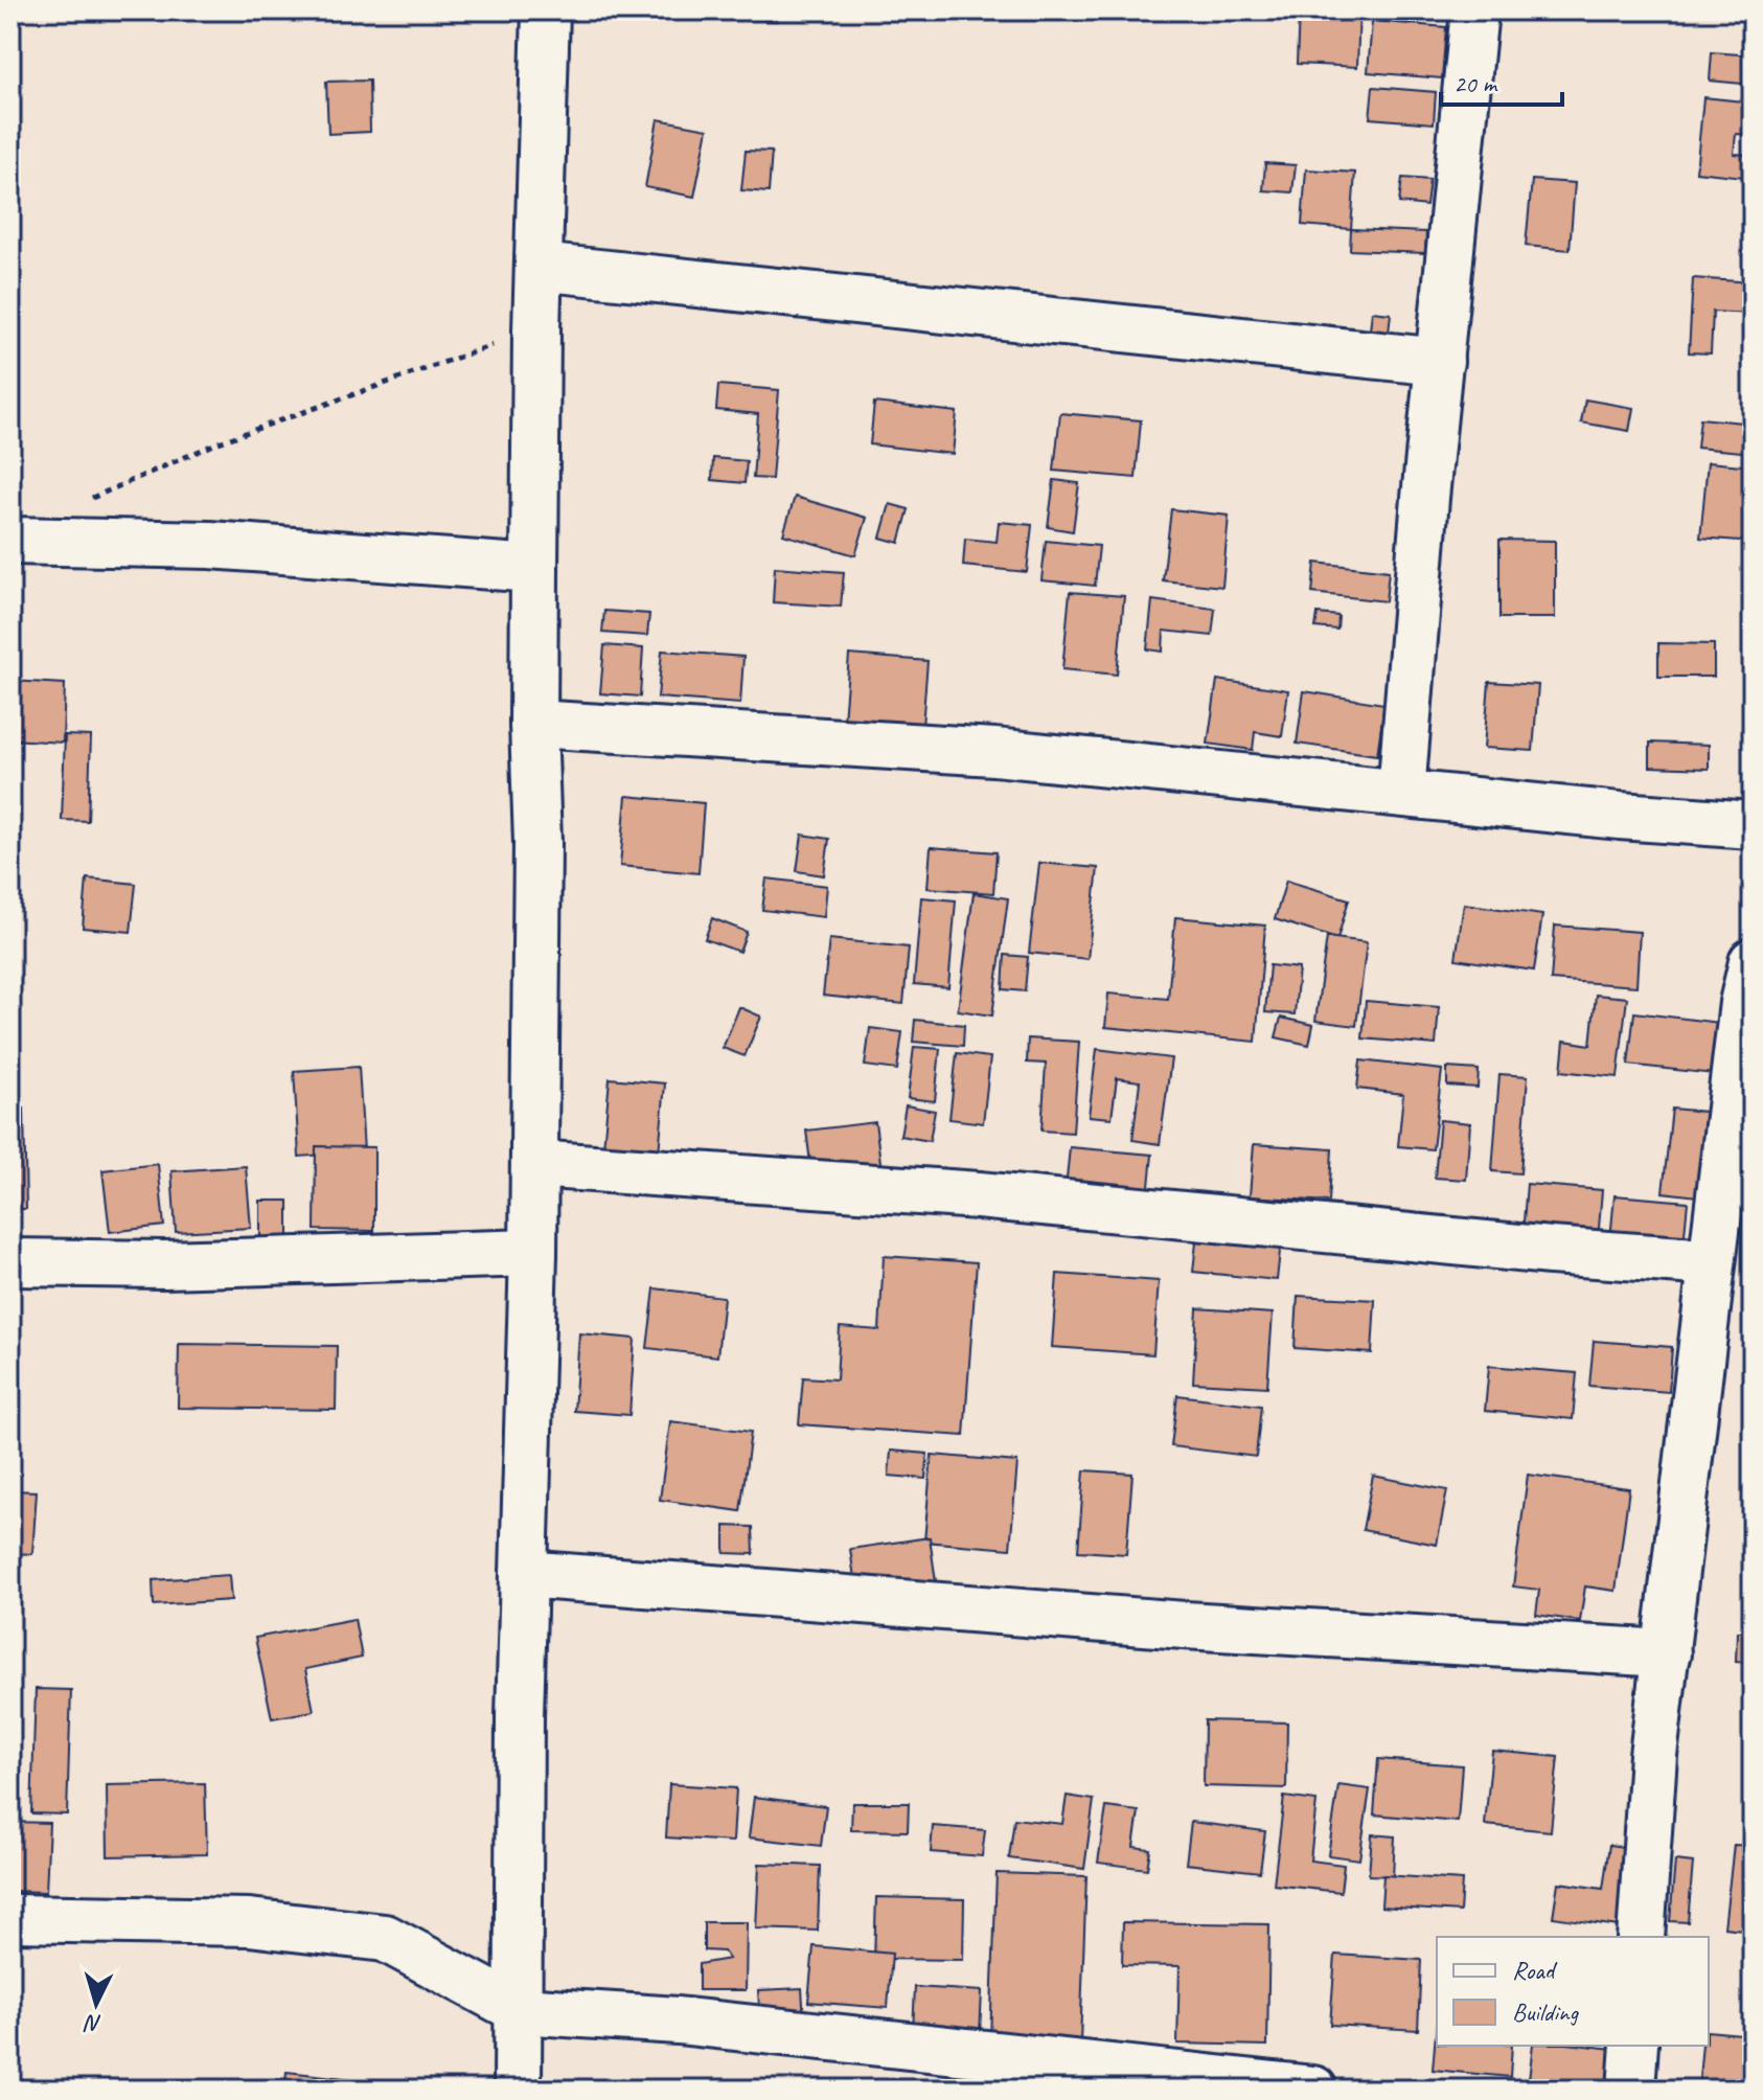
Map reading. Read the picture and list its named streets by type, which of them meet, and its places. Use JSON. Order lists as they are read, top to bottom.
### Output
{
  "legend": ["Road", "Building"],
  "scale_bar": "20 m",
  "north": "bottom"
}
